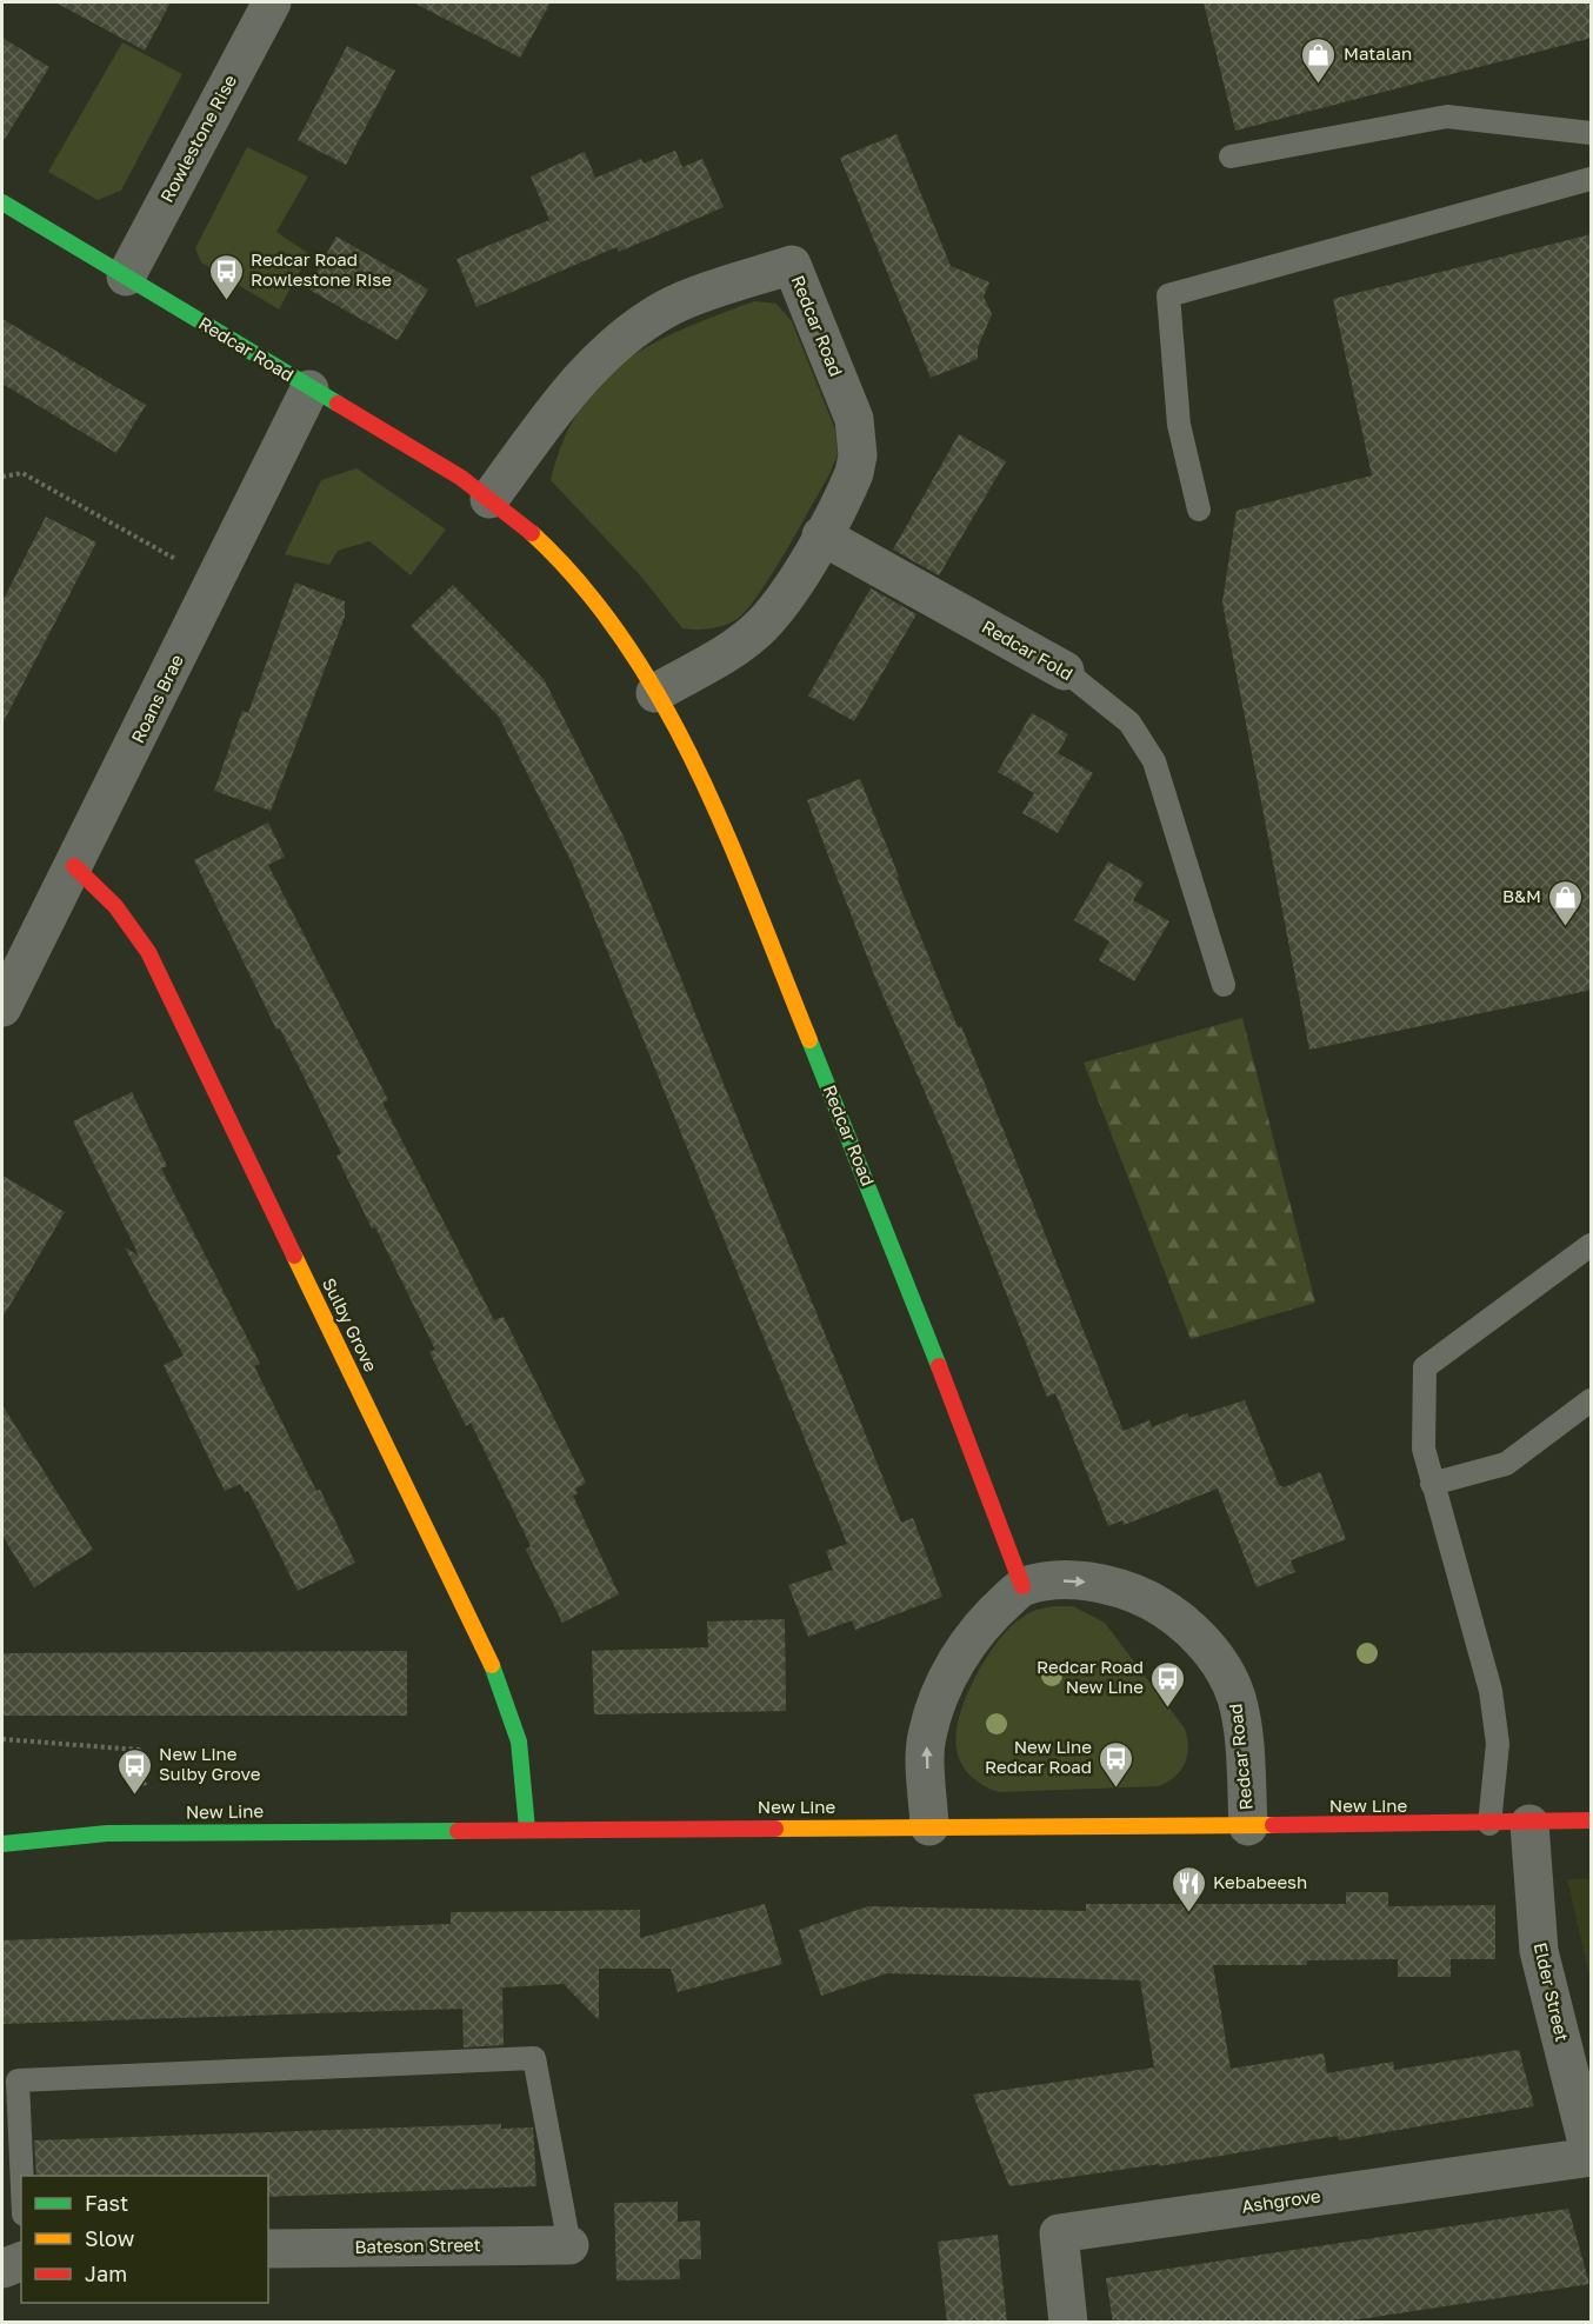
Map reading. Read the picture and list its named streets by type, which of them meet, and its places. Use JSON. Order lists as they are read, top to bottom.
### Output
{
  "streets": {
    "street": [
      "Rowlestone Rise",
      "Redcar Road",
      "Redcar Fold",
      "Roans Brae",
      "Sulby Grove",
      "New Line",
      "Elder Street",
      "Ashgrove",
      "Bateson Street"
    ]
  },
  "crossings": [
    ["Rowlestone Rise", "Redcar Road"],
    ["Redcar Road", "Redcar Fold"],
    ["Redcar Road", "Roans Brae"],
    ["Redcar Road", "New Line"],
    ["Roans Brae", "Sulby Grove"],
    ["Sulby Grove", "New Line"],
    ["New Line", "Elder Street"],
    ["Elder Street", "Ashgrove"]
  ],
  "places": {
    "shop": ["Matalan", "B&M"],
    "bus stop": [
      "Redcar Road Rowlestone Rise",
      "Redcar Road New Line",
      "New Line Redcar Road",
      "New Line Sulby Grove"
    ],
    "restaurant": ["Kebabeesh"]
  },
  "legend": ["Fast", "Slow", "Jam"]
}
